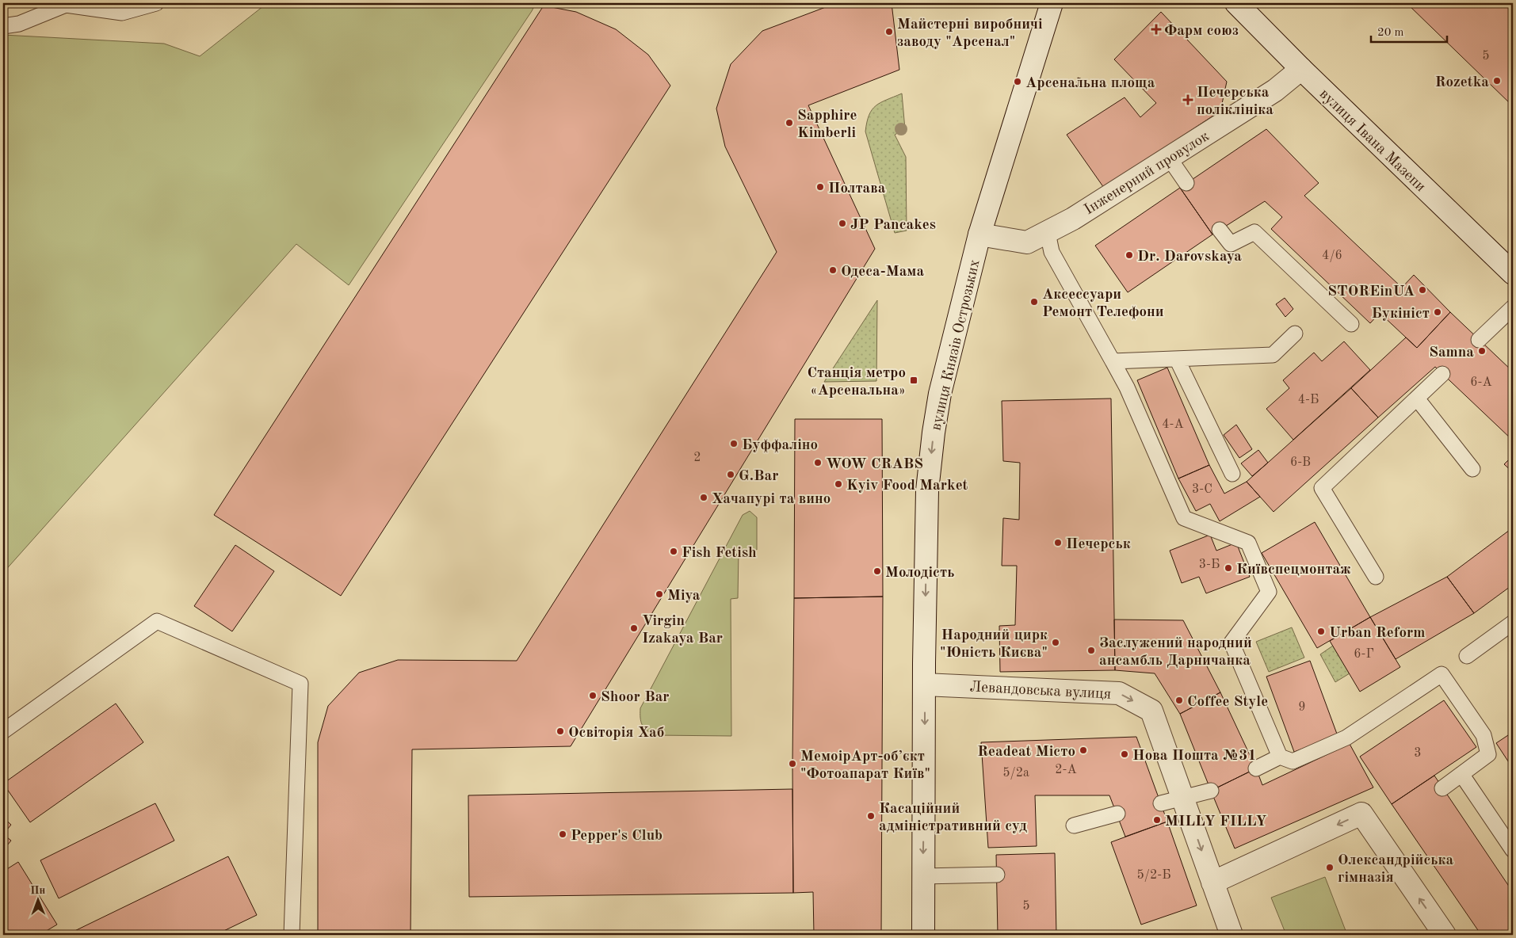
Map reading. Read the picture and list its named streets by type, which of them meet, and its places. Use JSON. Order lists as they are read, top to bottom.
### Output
{
  "streets": {
    "main road": [
      "вулиця Івана Мазепи",
      "Інженерний провулок",
      "вулиця Князів Острозьких",
      "Левандовська вулиця"
    ]
  },
  "crossings": [
    ["вулиця Івана Мазепи", "Інженерний провулок"],
    ["Інженерний провулок", "вулиця Князів Острозьких"],
    ["вулиця Князів Острозьких", "Левандовська вулиця"]
  ],
  "one_way": ["вулиця Князів Острозьких", "Левандовська вулиця"],
  "places": {
    "health": ["Фарм союз", "Печерська поліклініка"],
    "other": [
      "Майстерні виробничі заводу \"Арсенал\"",
      "Rozetka",
      "Арсенальна площа",
      "Sapphire Kimberli",
      "Полтава",
      "JP Pancakes",
      "Dr. Darovskaya",
      "Одеса-Мама",
      "STOREinUA",
      "Аксессуари Ремонт Телефони",
      "Букініст",
      "Samna",
      "Буффаліно",
      "WOW CRABS",
      "G.Bar",
      "Kyiv Food Market",
      "Хачапурі та вино",
      "Печерськ",
      "Fish Fetish",
      "Київспецмонтаж",
      "Молодiсть",
      "Miya",
      "Virgin Izakaya Bar",
      "Urban Reform",
      "Народний цирк \"Юність Києва\"",
      "Заслужений народний ансамбль Дарничанка",
      "Shoor Bar",
      "Coffee Style",
      "Освіторія Хаб",
      "Readeat Місто",
      "Нова Пошта №31",
      "МемоірАрт-обʼєкт \"Фотоапарат Київ\"",
      "Касаційний адміністративний суд",
      "MILLY FILLY",
      "Pepper's Club",
      "Олександрійська гімназія"
    ],
    "transit": ["Станція метро «Арсенальна»"]
  },
  "house_numbers": [
    "5",
    "4/6",
    "6-А",
    "4-Б",
    "4-А",
    "2",
    "6-В",
    "3-С",
    "3-Б",
    "6-Г",
    "9",
    "3",
    "2-А",
    "5/2а",
    "5/2-Б",
    "5"
  ],
  "scale_bar": "20 m",
  "north": "top"
}
